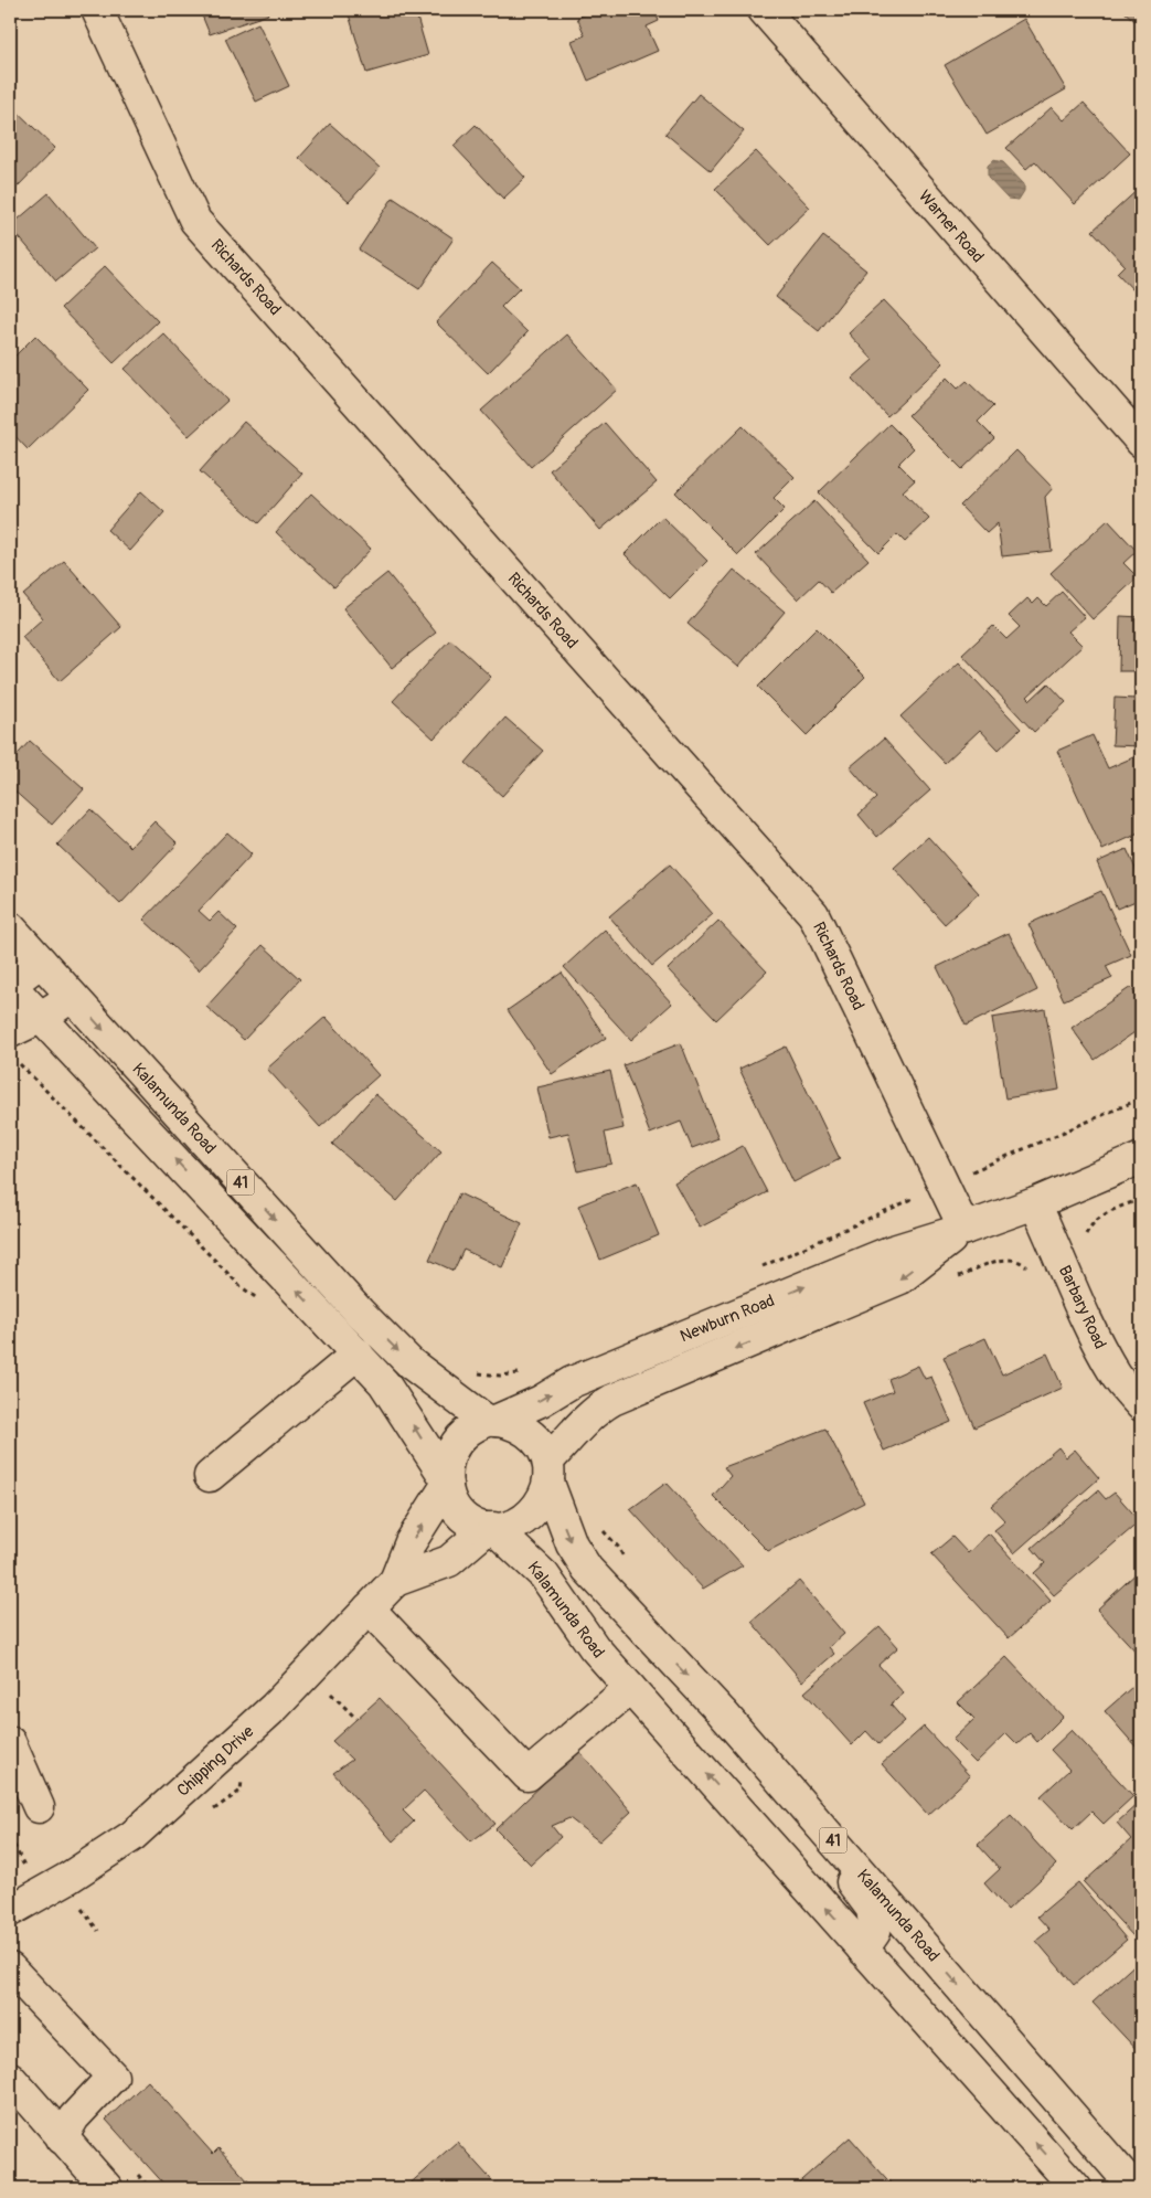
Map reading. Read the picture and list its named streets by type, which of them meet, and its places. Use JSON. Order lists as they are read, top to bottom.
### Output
{
  "streets": {
    "street": [
      "Warner Road",
      "Richards Road",
      "Kalamunda Road",
      "41",
      "Barbary Road",
      "Newburn Road",
      "Chipping Drive"
    ]
  },
  "crossings": [
    ["Richards Road", "Newburn Road"],
    ["Kalamunda Road", "Newburn Road"],
    ["Kalamunda Road", "Chipping Drive"],
    ["Barbary Road", "Newburn Road"],
    ["Newburn Road", "Chipping Drive"]
  ]
}
